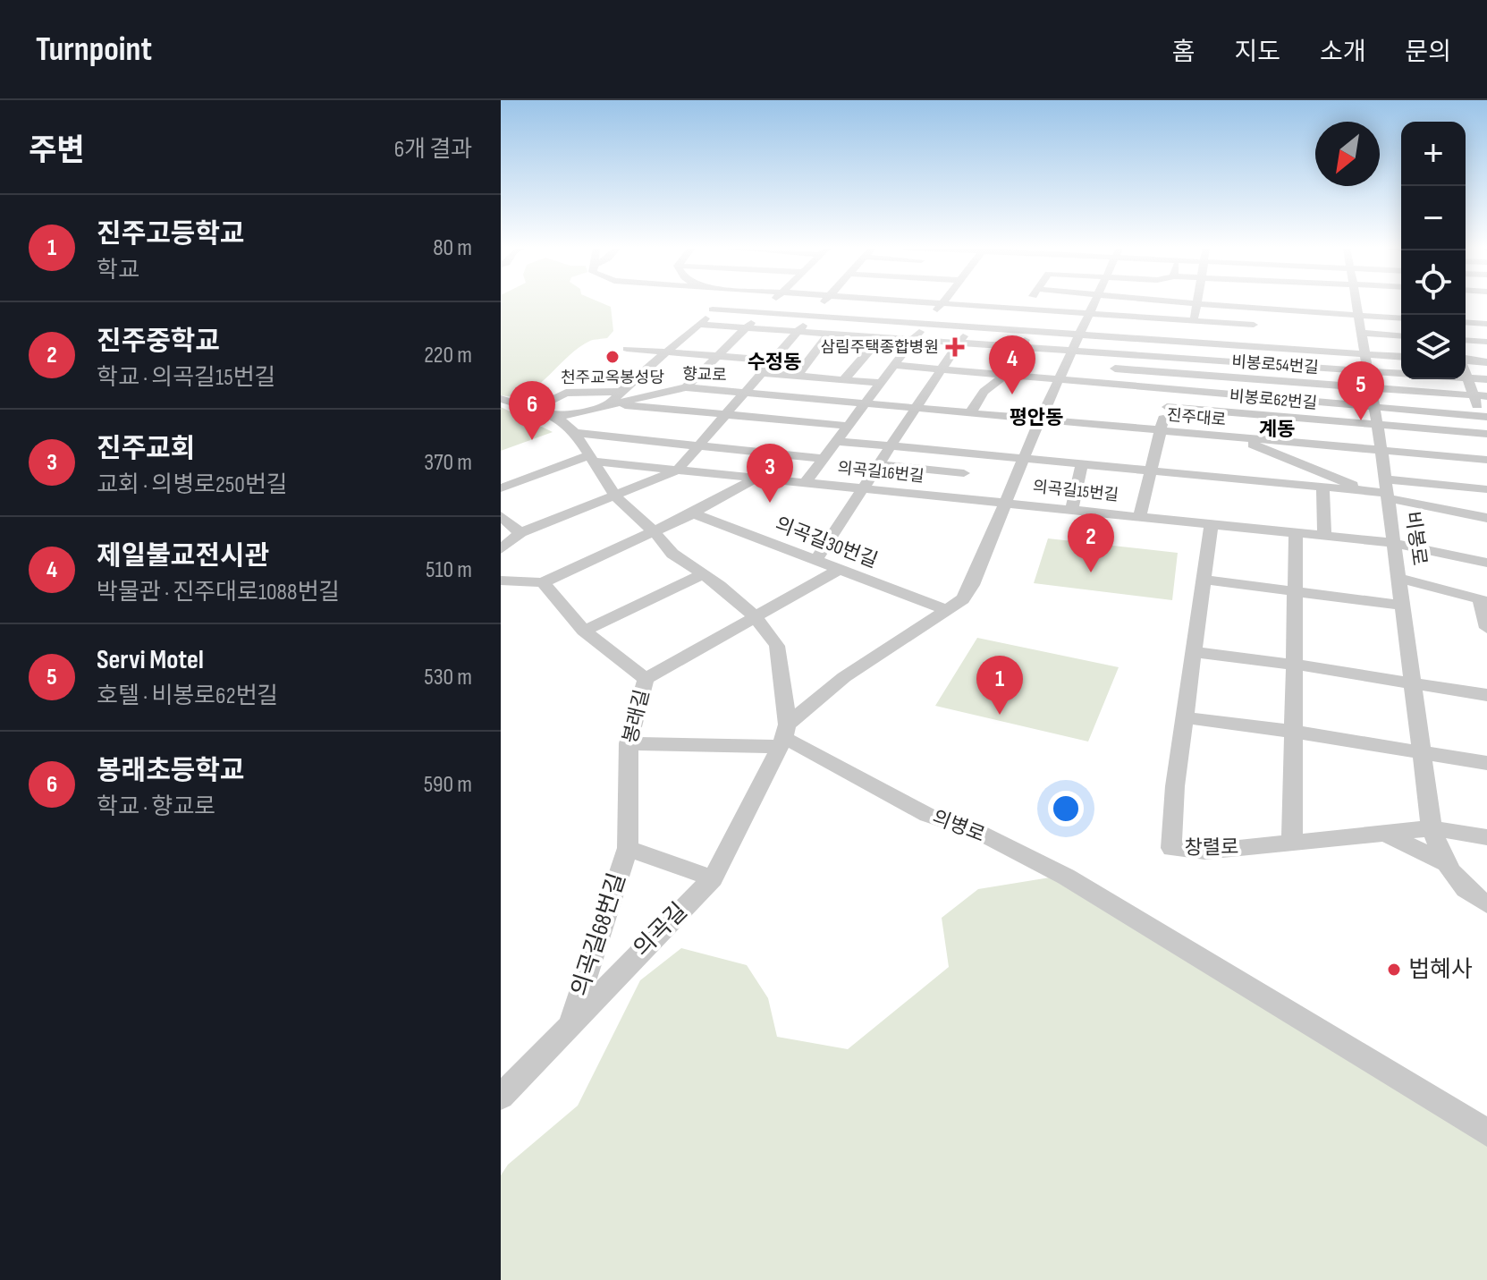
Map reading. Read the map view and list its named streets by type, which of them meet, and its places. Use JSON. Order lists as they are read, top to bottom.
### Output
{
  "streets": {
    "street": [
      "비봉로54번길",
      "향교로",
      "비봉로62번길",
      "진주대로",
      "의곡길16번길",
      "의곡길15번길",
      "비봉로",
      "의곡길30번길",
      "봉래길",
      "의병로",
      "창렬로",
      "의곡길",
      "의곡길68번길"
    ]
  },
  "crossings": [
    ["비봉로54번길", "비봉로"],
    ["비봉로62번길", "비봉로"],
    ["진주대로", "비봉로"],
    ["진주대로", "의곡길"],
    ["의곡길16번길", "의곡길15번길"],
    ["의곡길16번길", "의곡길"],
    ["의곡길15번길", "비봉로"],
    ["의곡길15번길", "의곡길"],
    ["비봉로", "창렬로"],
    ["의곡길30번길", "의곡길"],
    ["봉래길", "의곡길68번길"],
    ["의병로", "의곡길"],
    ["의곡길", "의곡길68번길"]
  ],
  "districts": ["수정동", "평안동", "계동"],
  "places": {
    "health": ["삼림주택종합병원"],
    "other": ["천주교옥봉성당", "법혜사"]
  },
  "north": "bottom left",
  "page": {
    "header": "Turnpoint",
    "nav": [
      "홈",
      "지도",
      "소개",
      "문의"
    ],
    "heading": ["주변", "6개 결과"],
    "map_buttons": ["+", "−"],
    "list": [
      {
        "mark": "1",
        "name": "진주고등학교",
        "note": "학교",
        "value": "80 m"
      },
      {
        "mark": "2",
        "name": "진주중학교",
        "note": "학교 · 의곡길15번길",
        "value": "220 m"
      },
      {
        "mark": "3",
        "name": "진주교회",
        "note": "교회 · 의병로250번길",
        "value": "370 m"
      },
      {
        "mark": "4",
        "name": "제일불교전시관",
        "note": "박물관 · 진주대로1088번길",
        "value": "510 m"
      },
      {
        "mark": "5",
        "name": "Servi Motel",
        "note": "호텔 · 비봉로62번길",
        "value": "530 m"
      },
      {
        "mark": "6",
        "name": "봉래초등학교",
        "note": "학교 · 향교로",
        "value": "590 m"
      }
    ],
    "pins": [
      "4",
      "5",
      "6",
      "3",
      "2",
      "1"
    ]
  }
}
